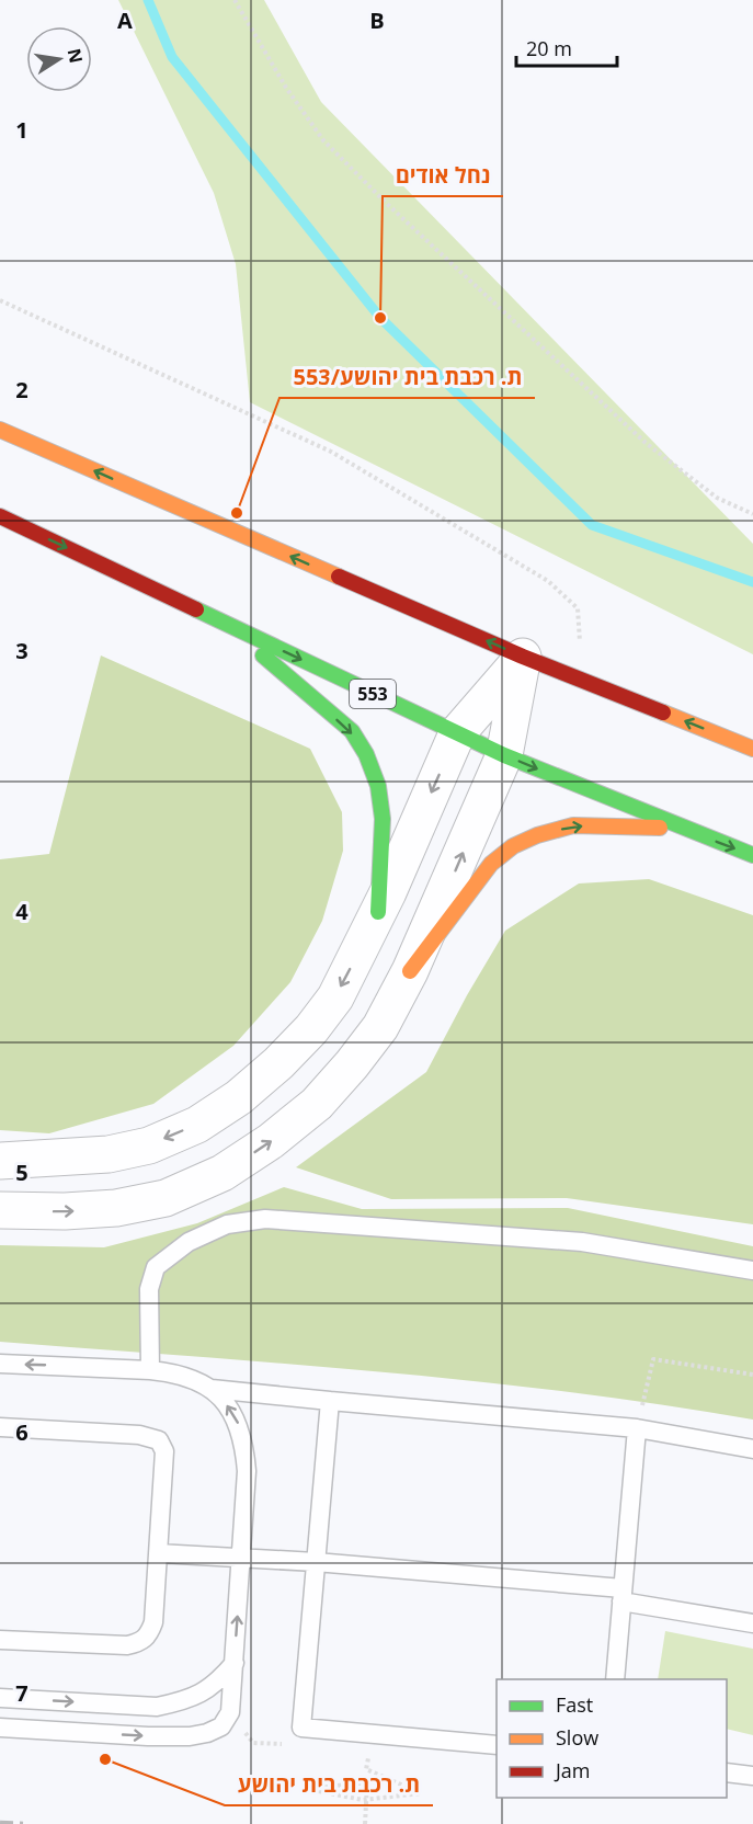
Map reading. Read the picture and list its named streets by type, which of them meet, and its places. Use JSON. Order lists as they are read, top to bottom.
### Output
{
  "streets": {
    "main road": ["553"]
  },
  "places": ["נחל אודים", "ת. רכבת בית יהושע/553", "ת. רכבת בית יהושע"],
  "legend": ["Fast", "Slow", "Jam"],
  "scale_bar": "20 m",
  "north": "right",
  "grid": {
    "columns": ["A", "B"],
    "rows": [
      "1",
      "2",
      "3",
      "4",
      "5",
      "6",
      "7"
    ]
  }
}
